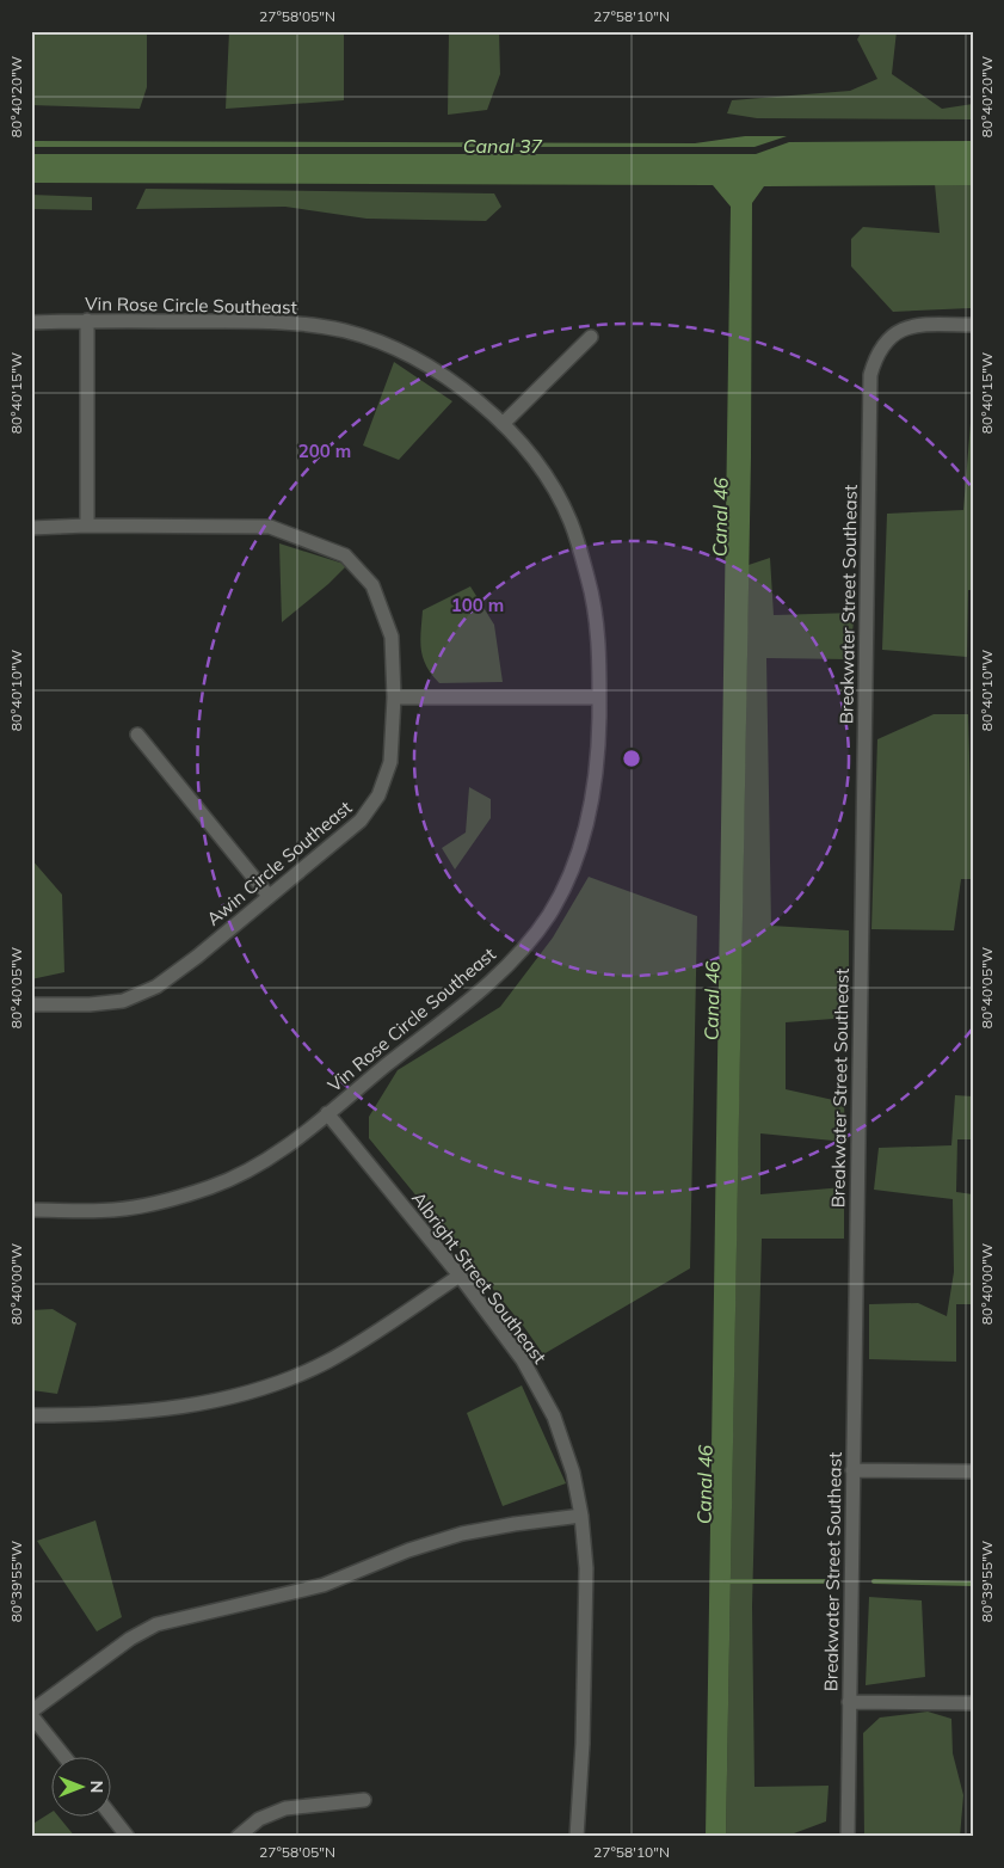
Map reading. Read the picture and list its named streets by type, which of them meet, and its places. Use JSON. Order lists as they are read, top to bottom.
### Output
{
  "streets": {
    "street": [
      "Vin Rose Circle Southeast",
      "Breakwater Street Southeast",
      "Awin Circle Southeast",
      "Albright Street Southeast"
    ]
  },
  "crossings": [
    ["Vin Rose Circle Southeast", "Albright Street Southeast"]
  ],
  "water": ["Canal 37", "Canal 46"],
  "north": "right",
  "coordinates": [
    "27°58'05\"N",
    "27°58'10\"N",
    "80°40'20\"W",
    "80°40'15\"W",
    "80°40'10\"W",
    "80°40'05\"W",
    "80°40'00\"W",
    "80°39'55\"W"
  ],
  "rings": ["200 m", "100 m"]
}
